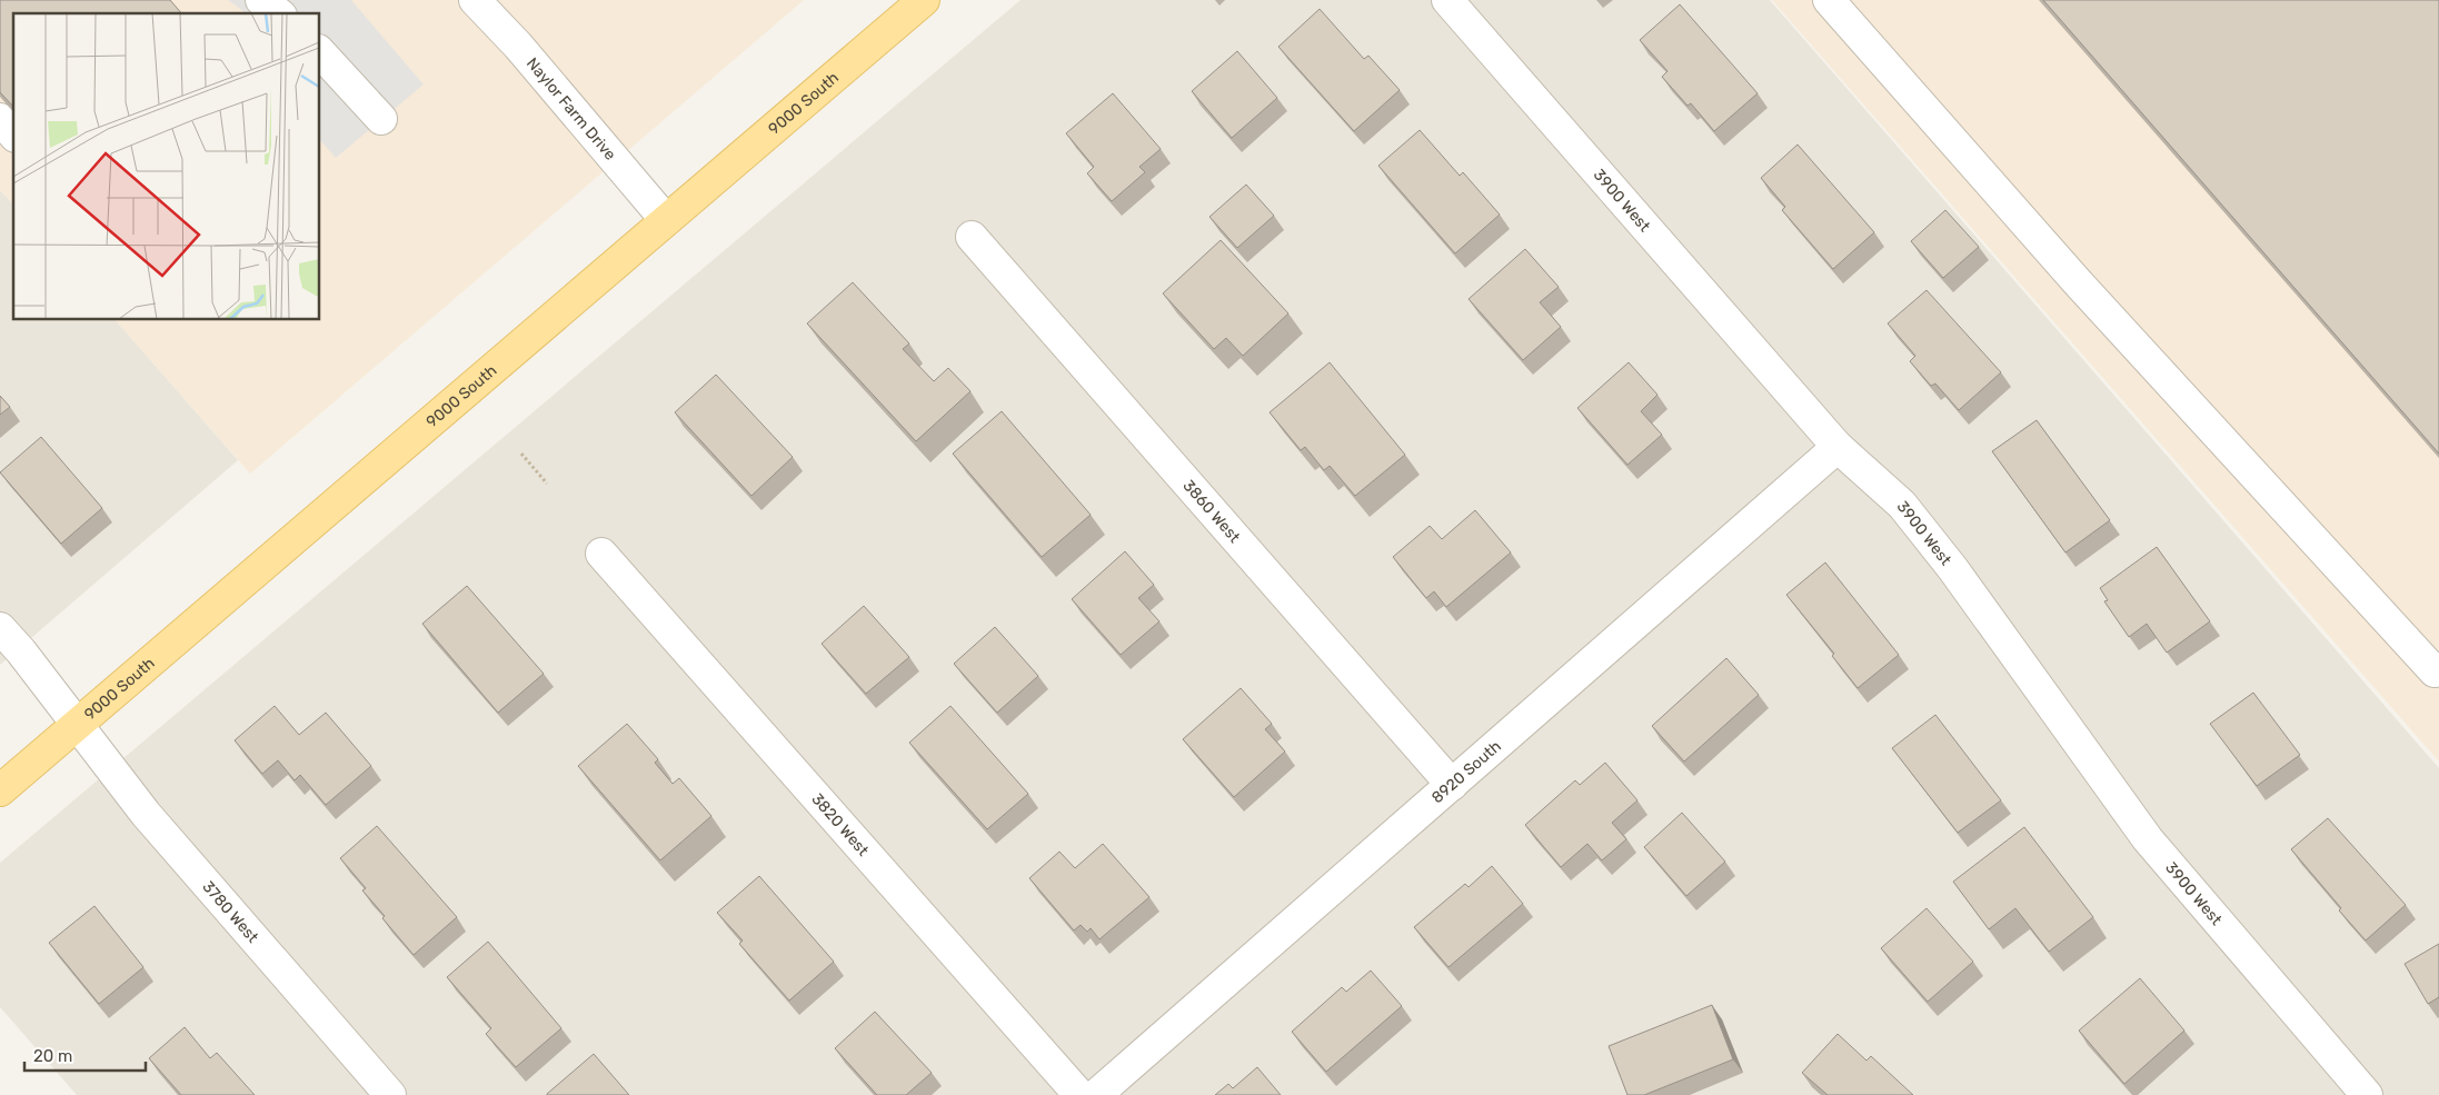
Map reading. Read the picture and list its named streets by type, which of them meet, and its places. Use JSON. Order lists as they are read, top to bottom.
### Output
{
  "streets": {
    "main road": ["9000 South"],
    "street": [
      "Naylor Farm Drive",
      "3900 West",
      "3860 West",
      "8920 South",
      "3820 West",
      "3780 West"
    ]
  },
  "crossings": [
    ["9000 South", "Naylor Farm Drive"],
    ["9000 South", "3780 West"],
    ["3900 West", "8920 South"],
    ["3860 West", "8920 South"]
  ],
  "scale_bar": "20 m"
}
